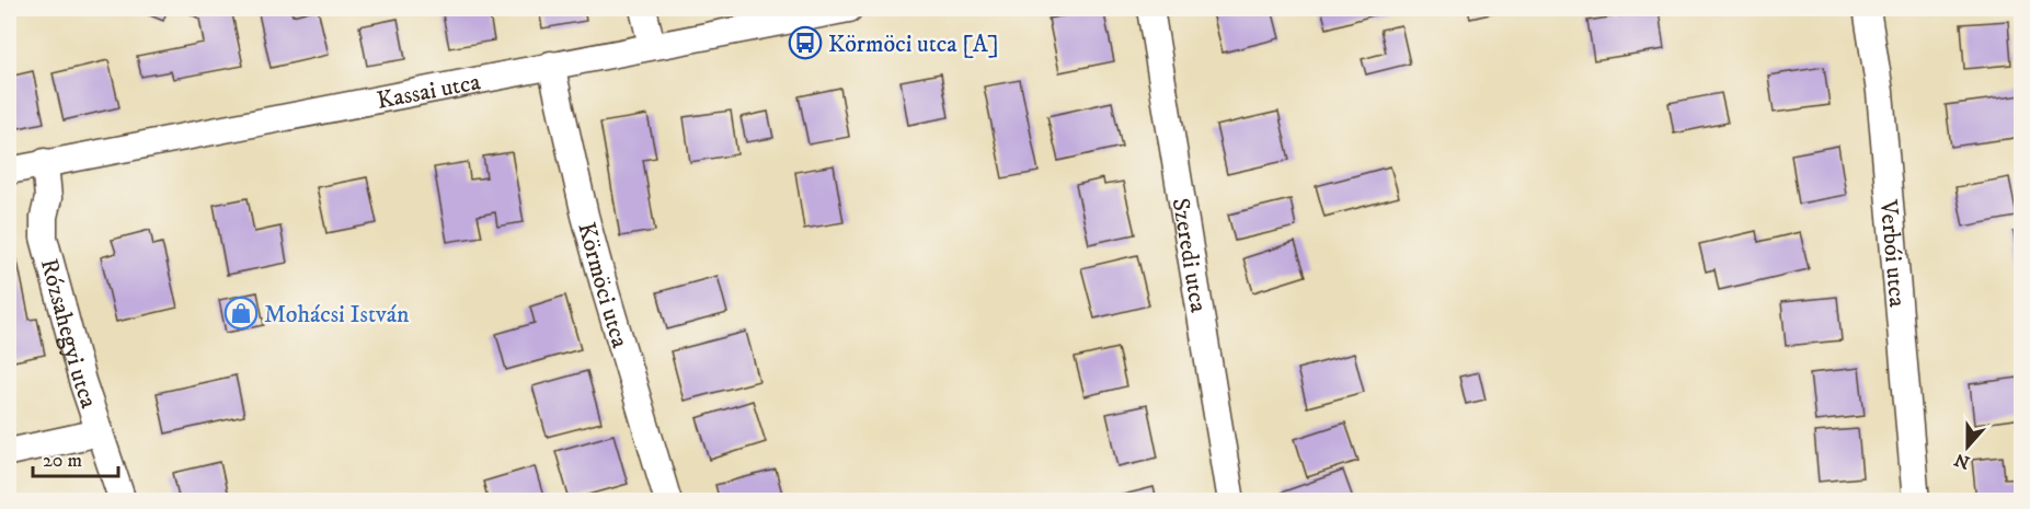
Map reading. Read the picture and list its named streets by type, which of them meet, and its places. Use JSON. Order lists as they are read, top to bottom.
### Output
{
  "streets": {
    "street": [
      "Kassai utca",
      "Szeredi utca",
      "Verbói utca",
      "Körmöci utca",
      "Rózsahegyi utca"
    ]
  },
  "crossings": [
    ["Kassai utca", "Körmöci utca"],
    ["Kassai utca", "Rózsahegyi utca"]
  ],
  "places": {
    "bus stop": ["Körmöci utca [A]"],
    "shop": ["Mohácsi István"]
  },
  "scale_bar": "20 m",
  "north": "bottom"
}
